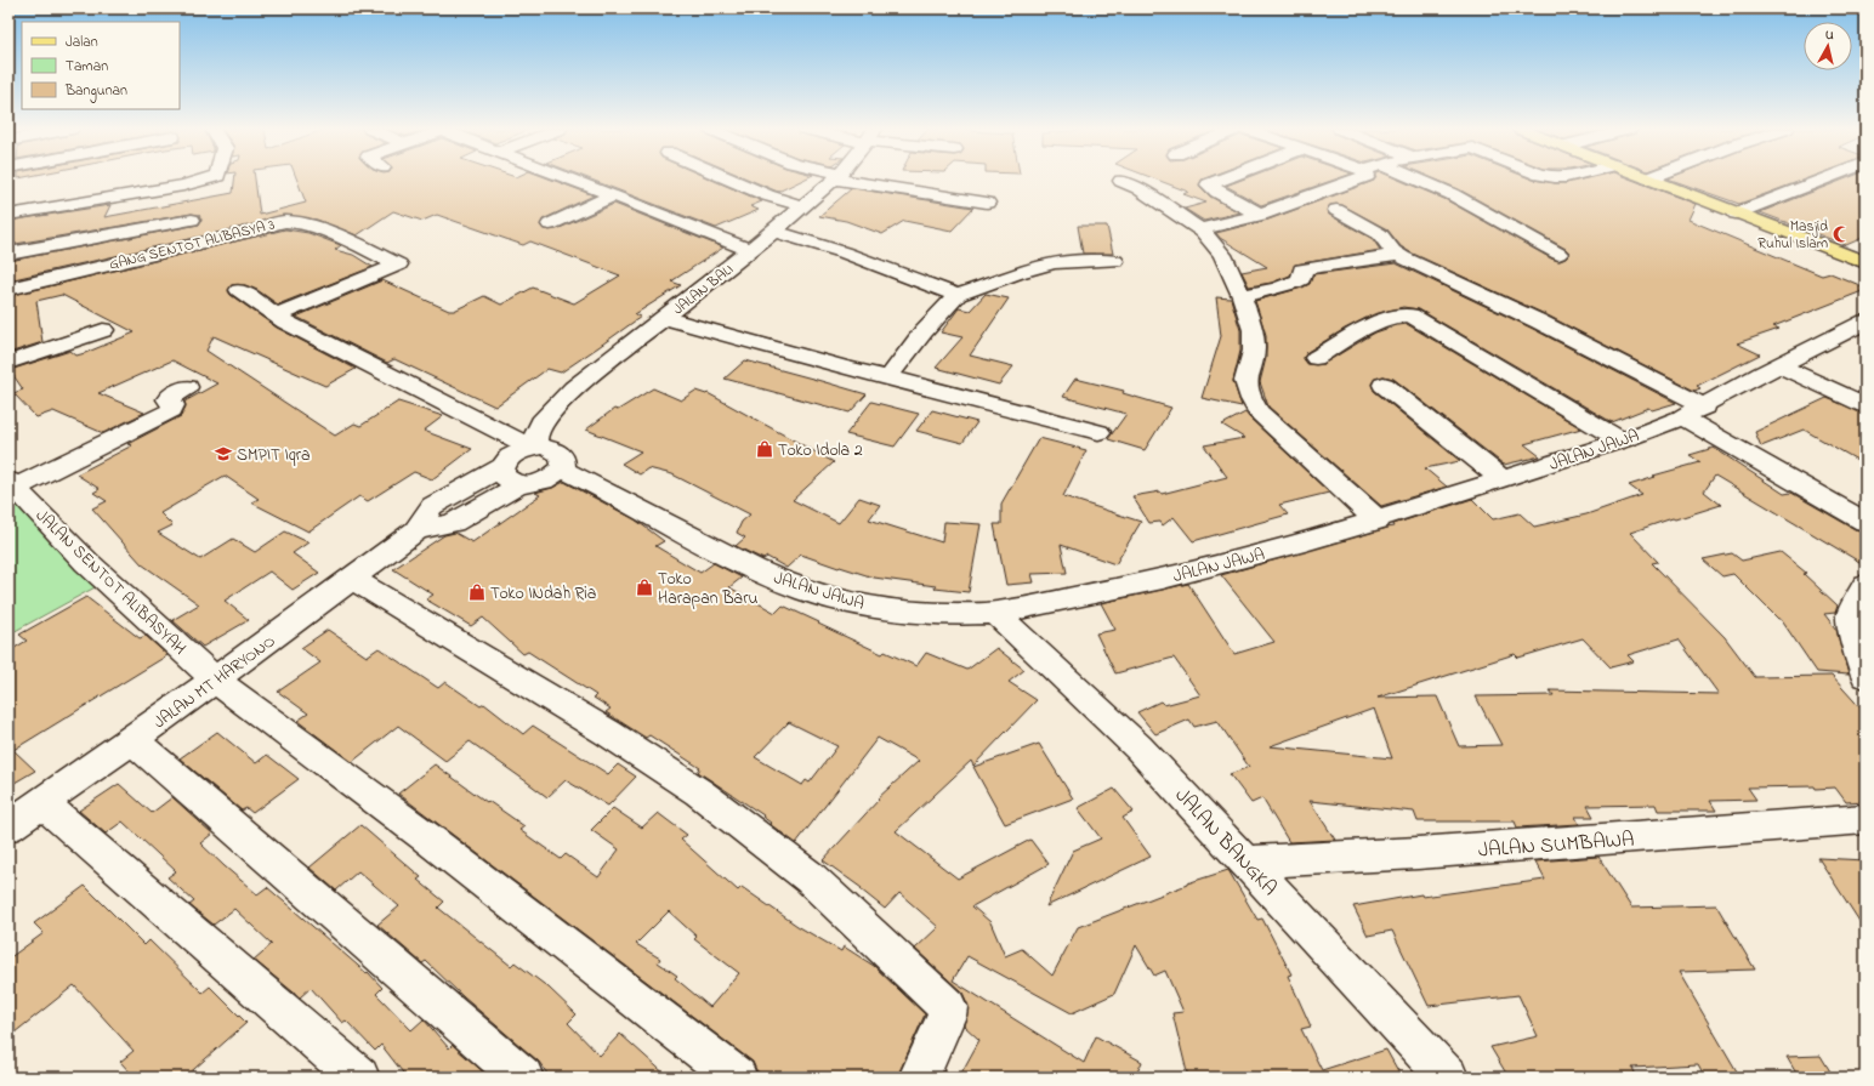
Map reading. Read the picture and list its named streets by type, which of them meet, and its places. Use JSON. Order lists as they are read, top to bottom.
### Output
{
  "streets": {
    "street": [
      "GANG SENTOT ALIBASYA 3",
      "JALAN BALI",
      "JALAN JAWA",
      "JALAN SENTOT ALIBASYAH",
      "JALAN MT HARYONO",
      "JALAN BANGKA",
      "JALAN SUMBAWA"
    ]
  },
  "crossings": [
    ["JALAN BALI", "JALAN JAWA"],
    ["JALAN BALI", "JALAN MT HARYONO"],
    ["JALAN JAWA", "JALAN MT HARYONO"],
    ["JALAN JAWA", "JALAN BANGKA"],
    ["JALAN SENTOT ALIBASYAH", "JALAN MT HARYONO"],
    ["JALAN BANGKA", "JALAN SUMBAWA"]
  ],
  "places": {
    "mosque": ["Masjid Ruhul Islam"],
    "shop": ["Toko Idola 2", "Toko Harapan Baru", "Toko INdah Ria"],
    "school or university": ["SMPIT Iqra"]
  },
  "legend": ["Jalan", "Taman", "Bangunan"],
  "north": "top"
}
